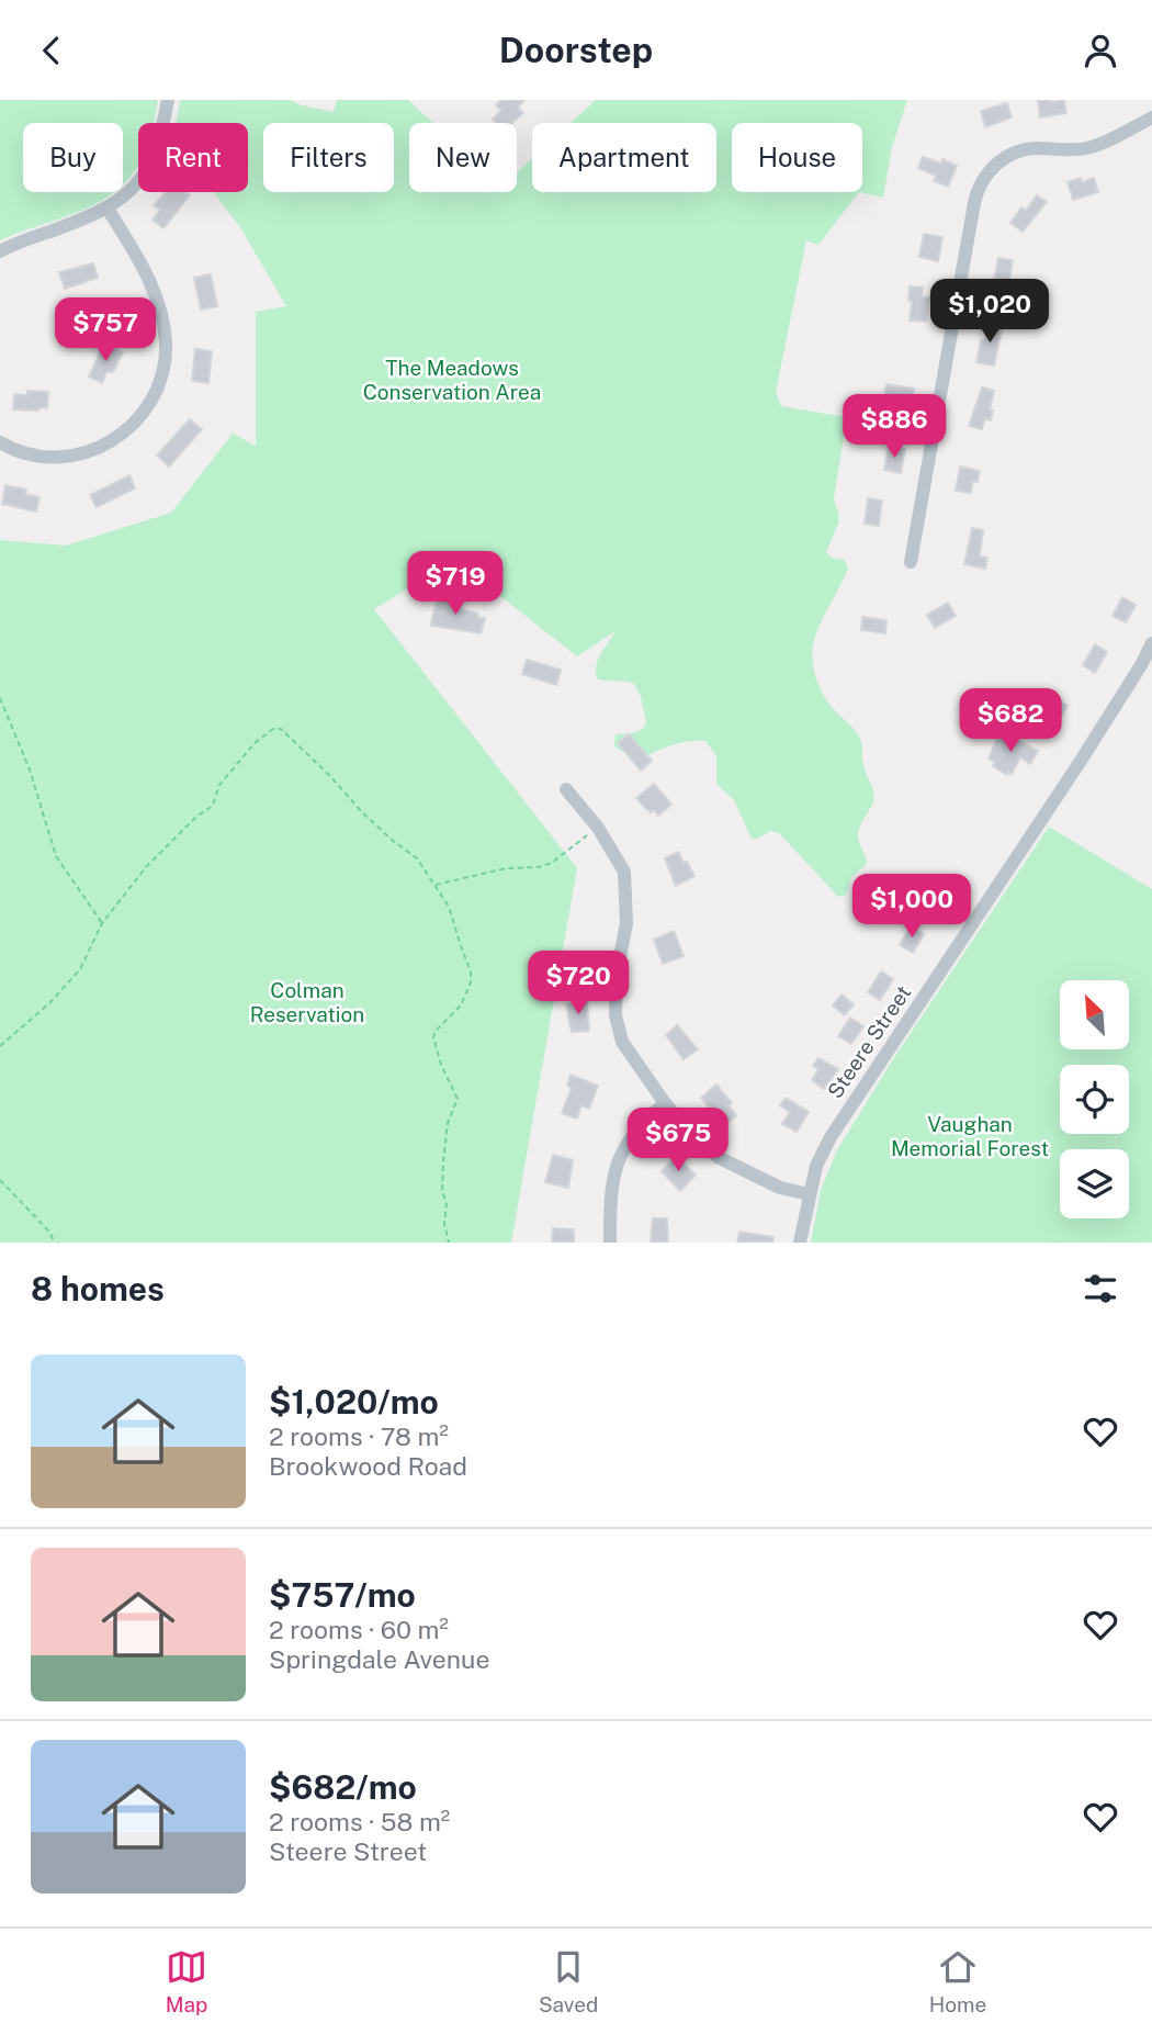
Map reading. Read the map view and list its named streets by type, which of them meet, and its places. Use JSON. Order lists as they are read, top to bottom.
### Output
{
  "streets": {
    "street": ["Steere Street"]
  },
  "parks": ["The Meadows Conservation Area", "Colman Reservation", "Vaughan Memorial Forest"],
  "north": "top left",
  "page": {
    "header": "Doorstep",
    "chip": [
      "Buy",
      "Rent",
      "Filters",
      "New",
      "Apartment",
      "House"
    ],
    "price": [
      "$1,020",
      "$757",
      "$886",
      "$719",
      "$682",
      "$1,000",
      "$720",
      "$675"
    ],
    "heading": "8 homes",
    "list": [
      {
        "name": "$1,020/mo",
        "note": "2 rooms · 78 m² · Brookwood Road"
      },
      {
        "name": "$757/mo",
        "note": "2 rooms · 60 m² · Springdale Avenue"
      },
      {
        "name": "$682/mo",
        "note": "2 rooms · 58 m² · Steere Street"
      }
    ],
    "tabs": ["Map", "Saved", "Home"]
  }
}
